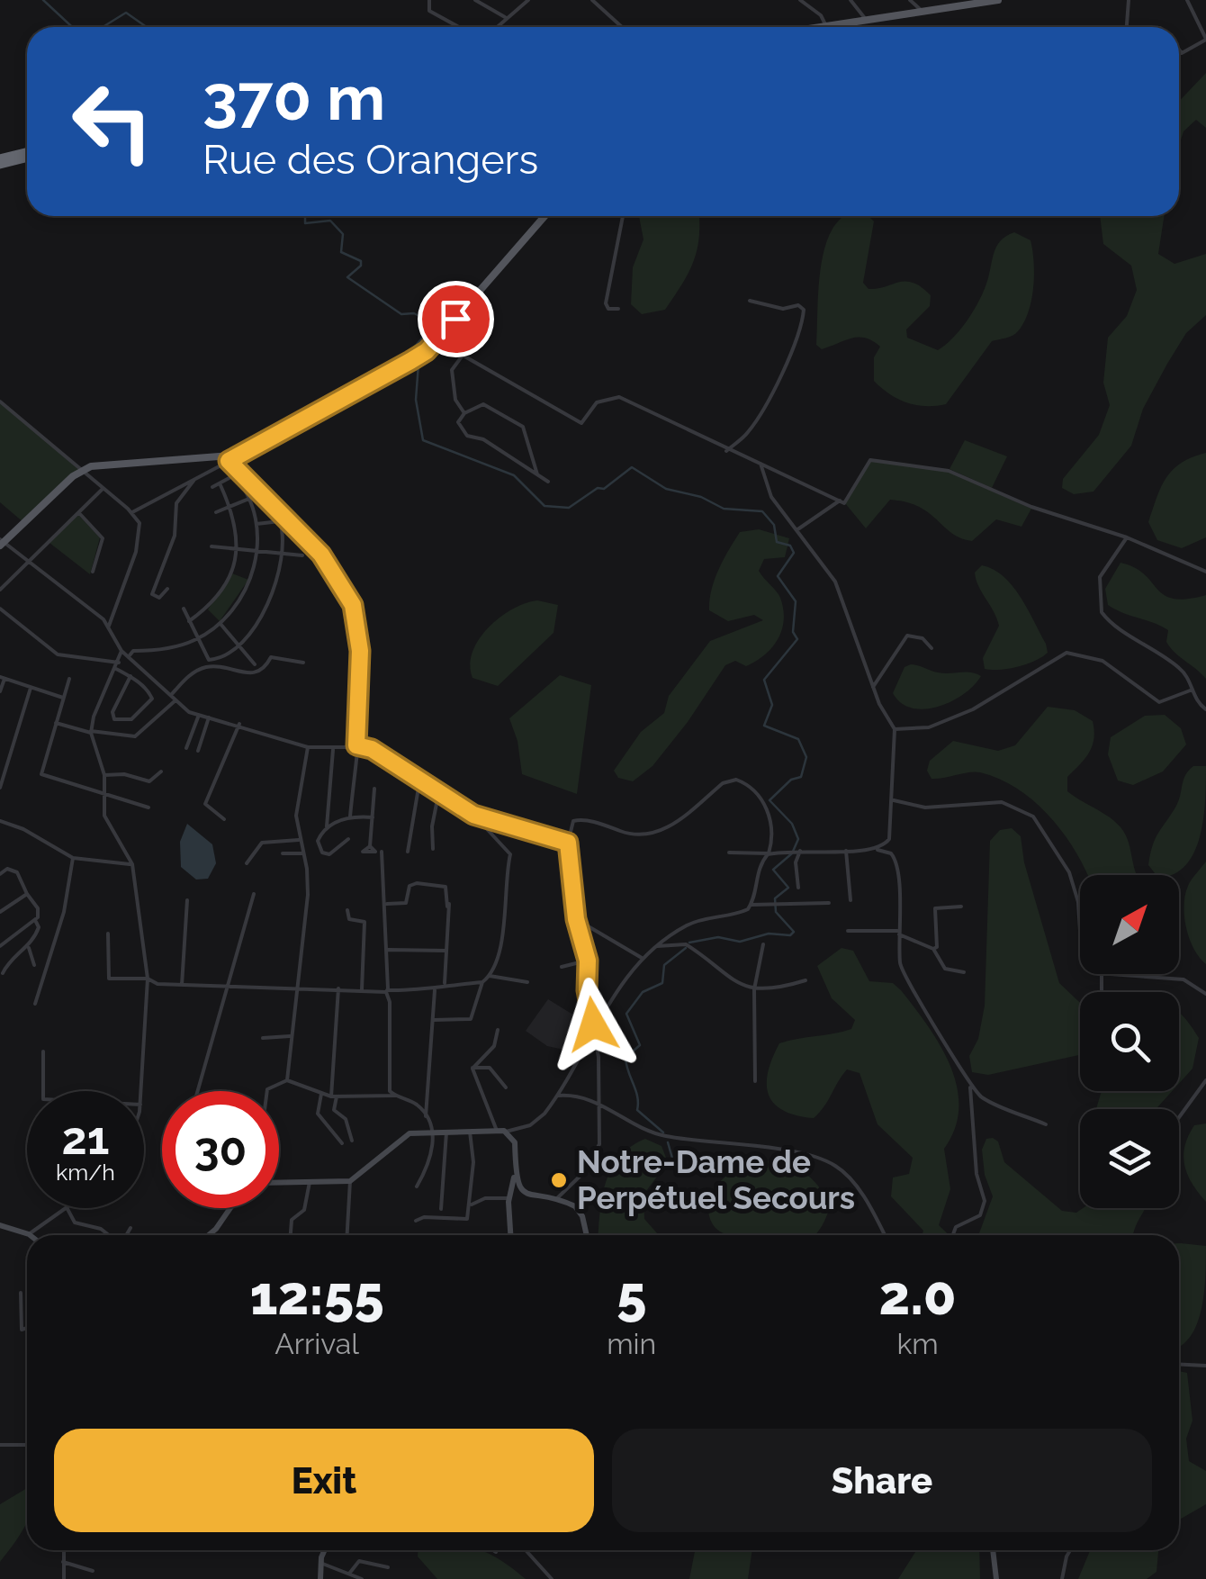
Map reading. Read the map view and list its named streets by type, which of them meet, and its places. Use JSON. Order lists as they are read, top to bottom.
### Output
{
  "places": ["Notre-Dame de Perpétuel Secours"],
  "north": "top right",
  "page": {
    "turn": ["370 m", "Rue des Orangers"],
    "speed": "21 km/h",
    "limit": "30",
    "eta": [
      "12:55",
      "Arrival",
      "5",
      "min",
      "2.0",
      "km"
    ],
    "buttons": ["Exit", "Share"]
  }
}
